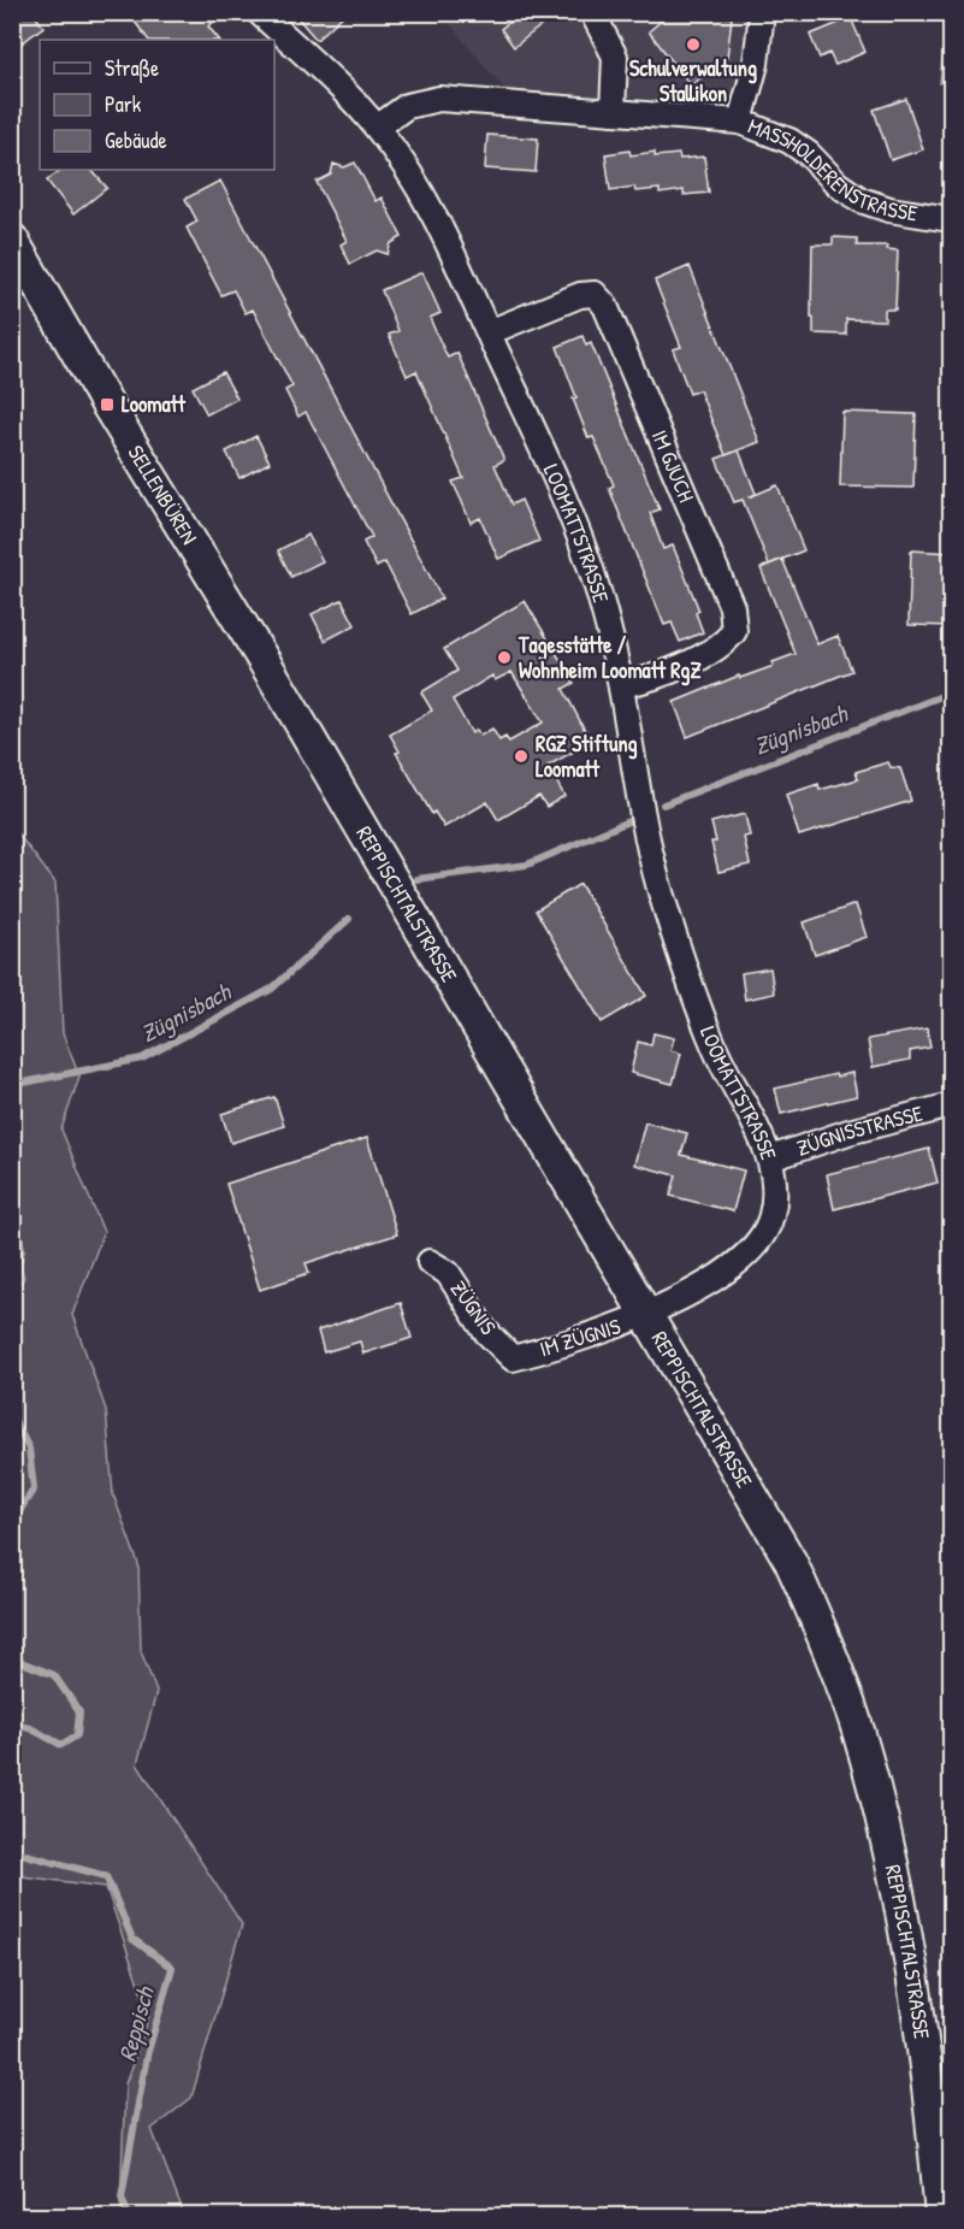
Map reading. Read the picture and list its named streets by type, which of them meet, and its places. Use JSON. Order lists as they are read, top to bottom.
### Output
{
  "streets": {
    "main road": ["SELLENBÜREN", "REPPISCHTALSTRASSE"],
    "street": [
      "MASSHOLDERENSTRASSE",
      "IM GJUCH",
      "LOOMATTSTRASSE",
      "ZÜGNISSTRASSE",
      "ZÜGNIS",
      "IM ZÜGNIS"
    ]
  },
  "crossings": [
    ["MASSHOLDERENSTRASSE", "LOOMATTSTRASSE"],
    ["IM GJUCH", "LOOMATTSTRASSE"],
    ["SELLENBÜREN", "REPPISCHTALSTRASSE"],
    ["LOOMATTSTRASSE", "REPPISCHTALSTRASSE"],
    ["LOOMATTSTRASSE", "ZÜGNISSTRASSE"],
    ["LOOMATTSTRASSE", "IM ZÜGNIS"],
    ["REPPISCHTALSTRASSE", "IM ZÜGNIS"],
    ["ZÜGNIS", "IM ZÜGNIS"]
  ],
  "water": ["Zügnisbach", "Reppisch"],
  "places": {
    "other": ["Schulverwaltung Stallikon", "Tagesstätte / Wohnheim Loomatt RgZ", "RGZ Stiftung Loomatt"],
    "transit": ["Loomatt"]
  },
  "legend": ["Straße", "Park", "Gebäude"]
}
